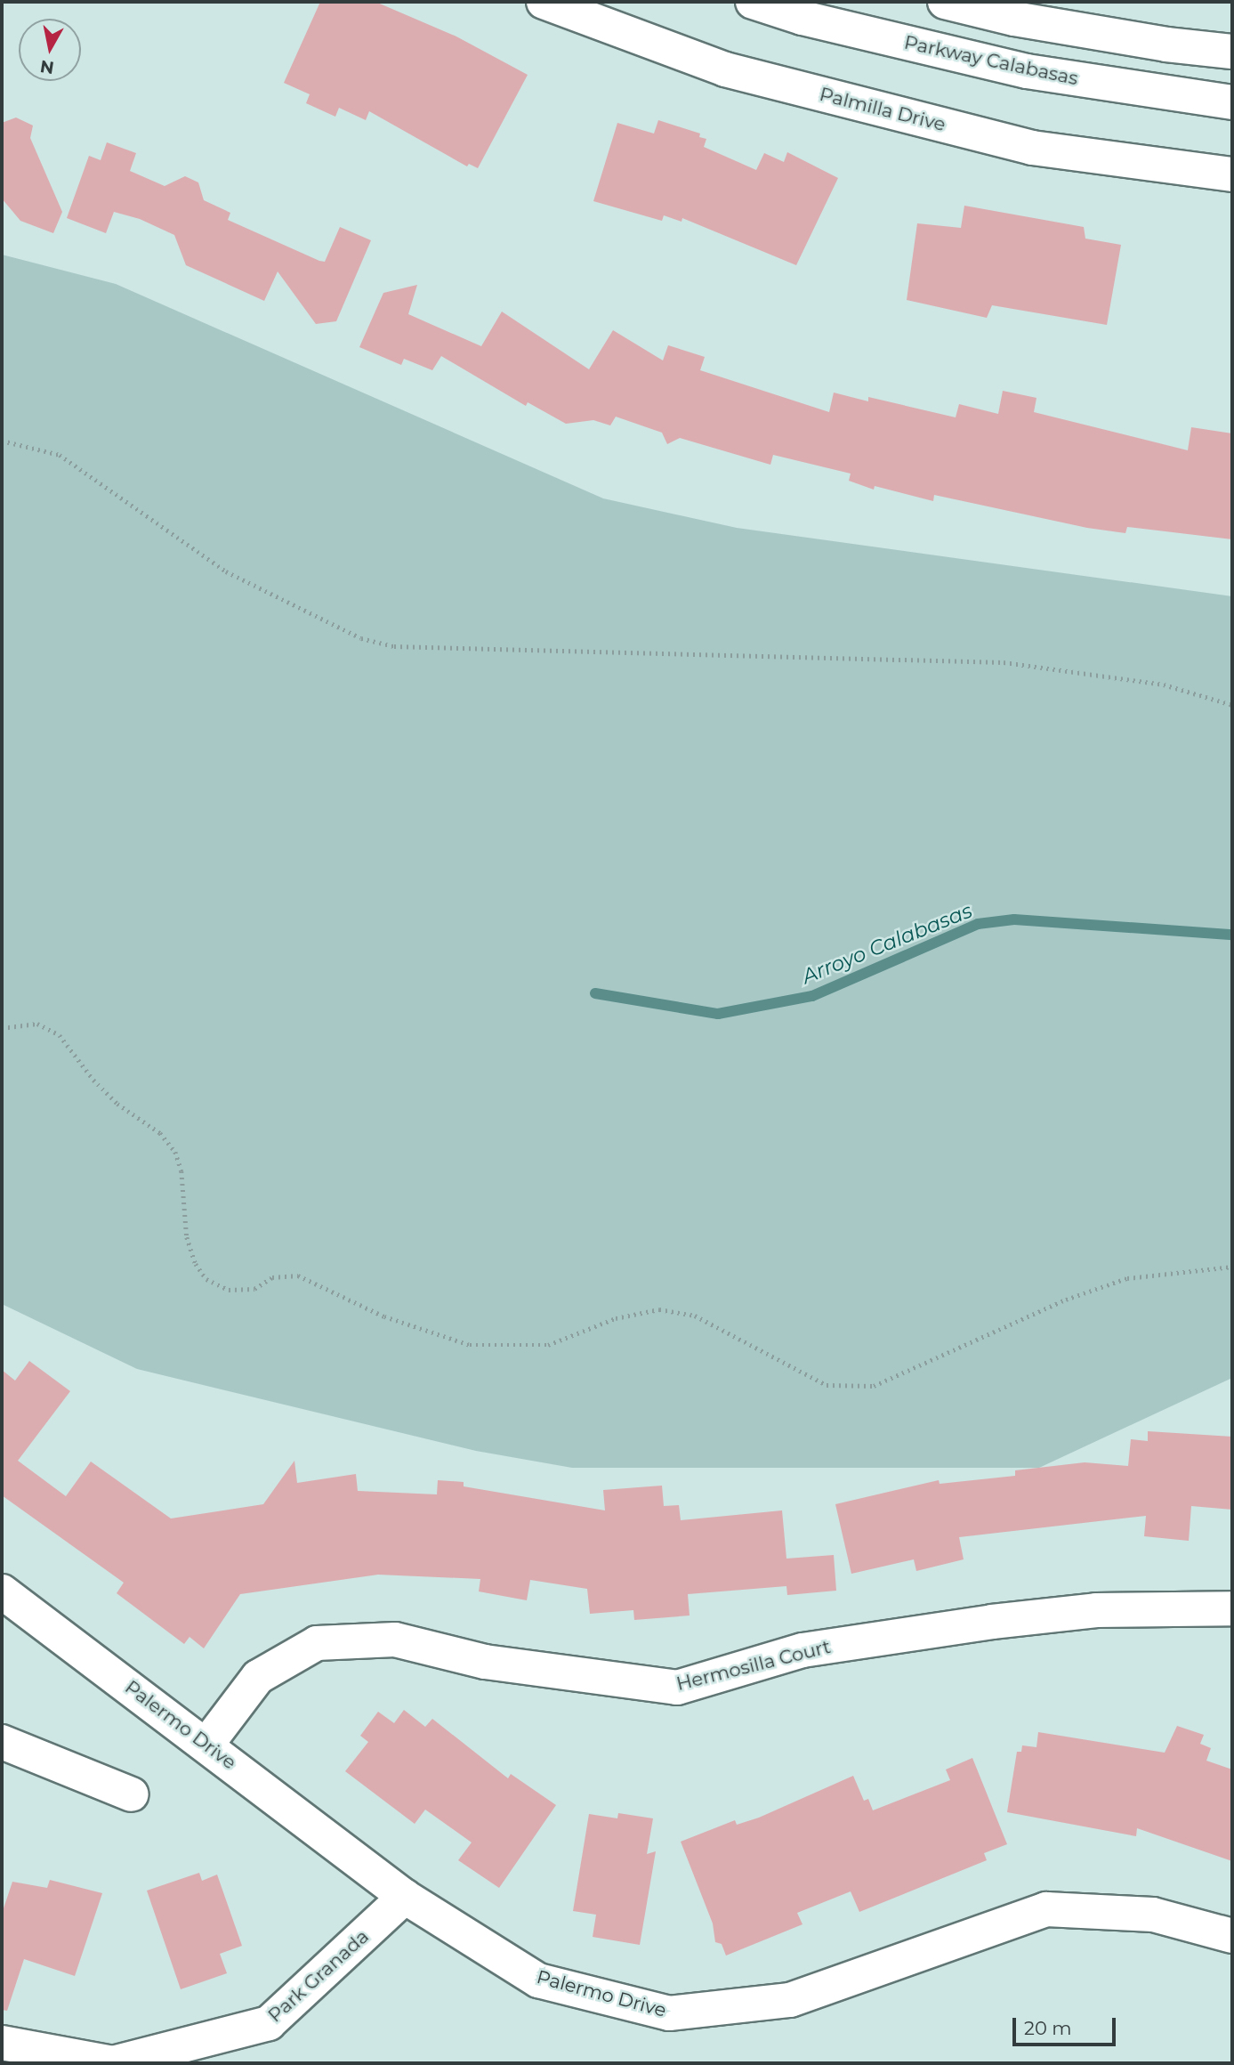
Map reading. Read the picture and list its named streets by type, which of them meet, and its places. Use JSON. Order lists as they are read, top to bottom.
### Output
{
  "streets": {
    "street": [
      "Parkway Calabasas",
      "Palmilla Drive",
      "Hermosilla Court",
      "Palermo Drive",
      "Park Granada"
    ]
  },
  "crossings": [
    ["Hermosilla Court", "Palermo Drive"],
    ["Palermo Drive", "Park Granada"]
  ],
  "water": ["Arroyo Calabasas"],
  "scale_bar": "20 m",
  "north": "bottom"
}
